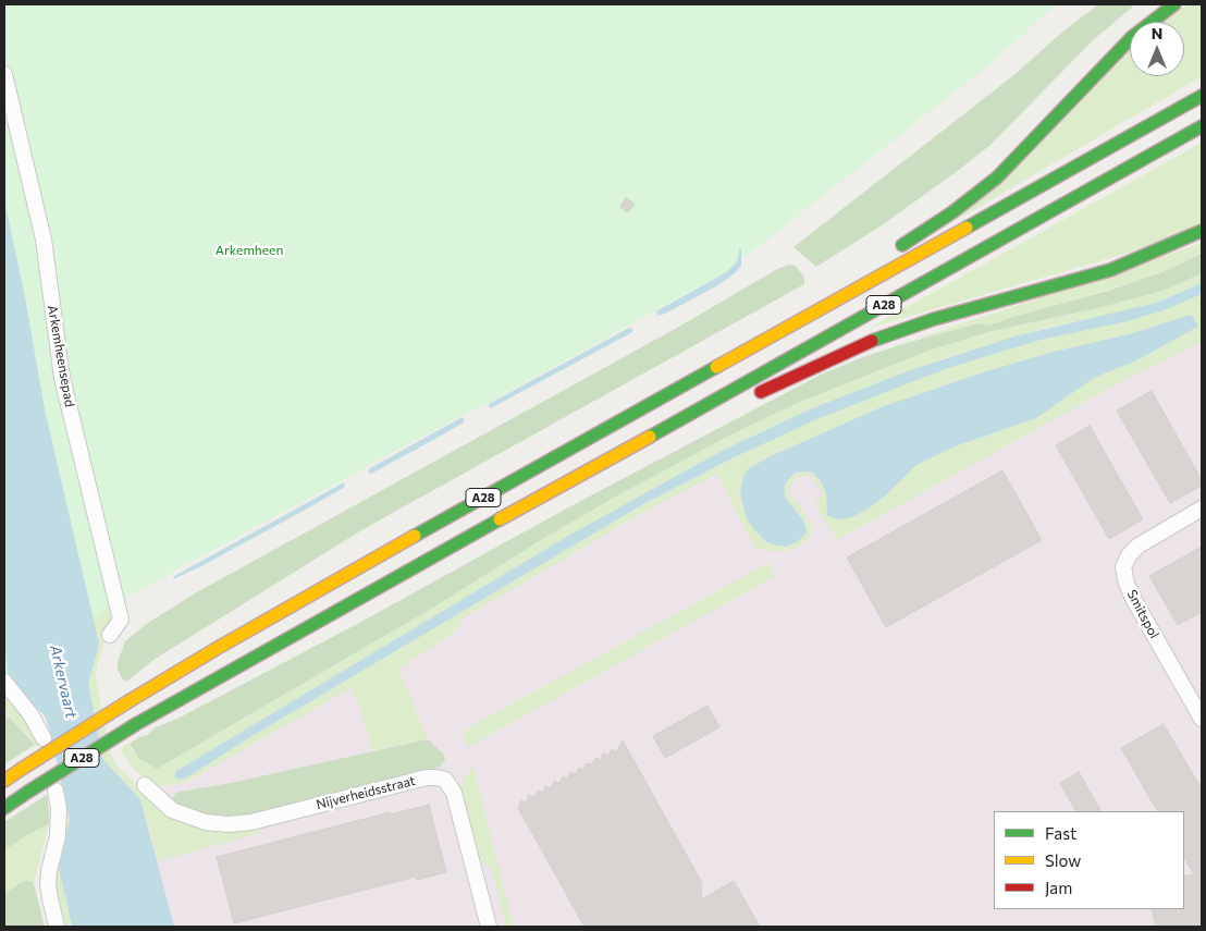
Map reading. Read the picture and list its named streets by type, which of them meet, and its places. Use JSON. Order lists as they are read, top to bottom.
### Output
{
  "streets": {
    "highway": ["A28"],
    "street": ["Arkemheensepad", "Smitspol", "Nijverheidsstraat"]
  },
  "water": ["Arkervaart"],
  "parks": ["Arkemheen"],
  "legend": ["Fast", "Slow", "Jam"],
  "north": "top"
}
